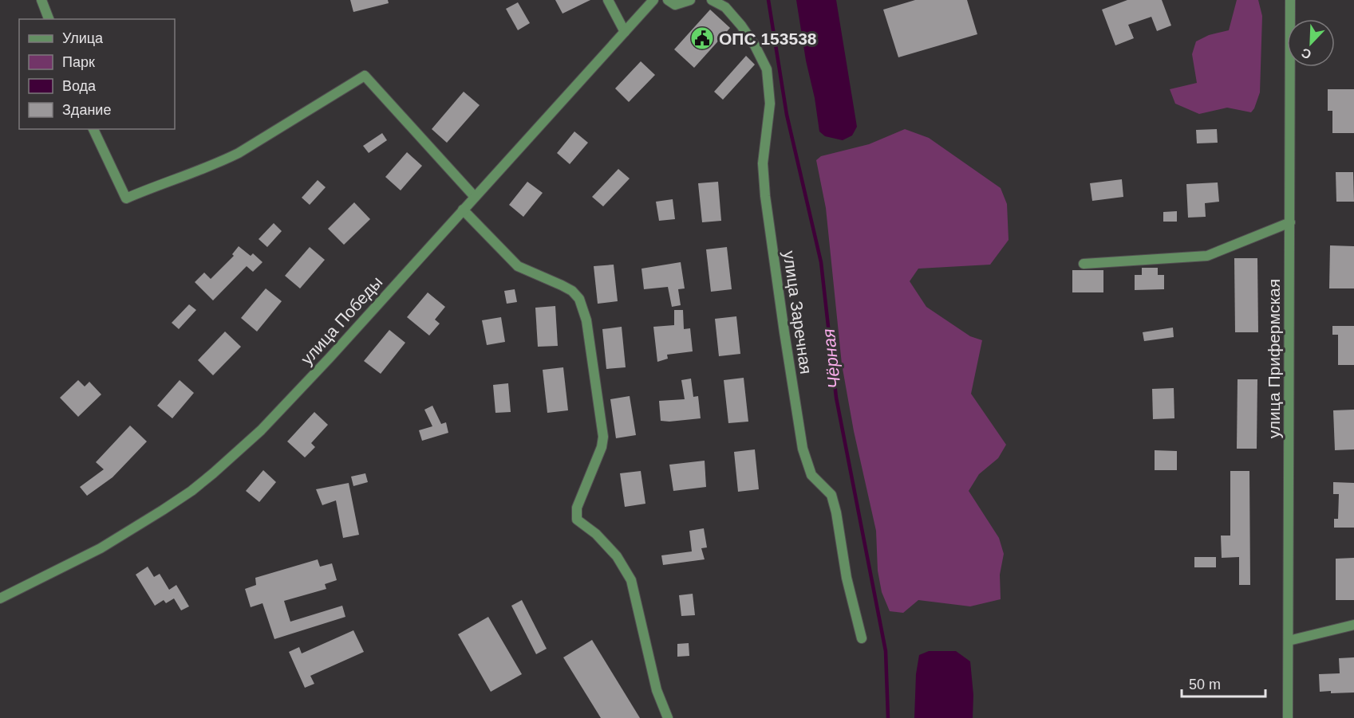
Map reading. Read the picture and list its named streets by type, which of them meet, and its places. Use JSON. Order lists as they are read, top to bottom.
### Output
{
  "streets": {
    "street": ["улица Заречная", "улица Победы", "улица Прифермская"]
  },
  "water": ["Чёрная"],
  "places": {
    "public building": ["ОПС 153538"]
  },
  "legend": [
    "Улица",
    "Парк",
    "Вода",
    "Здание"
  ],
  "scale_bar": "50 m",
  "north": "bottom left"
}
